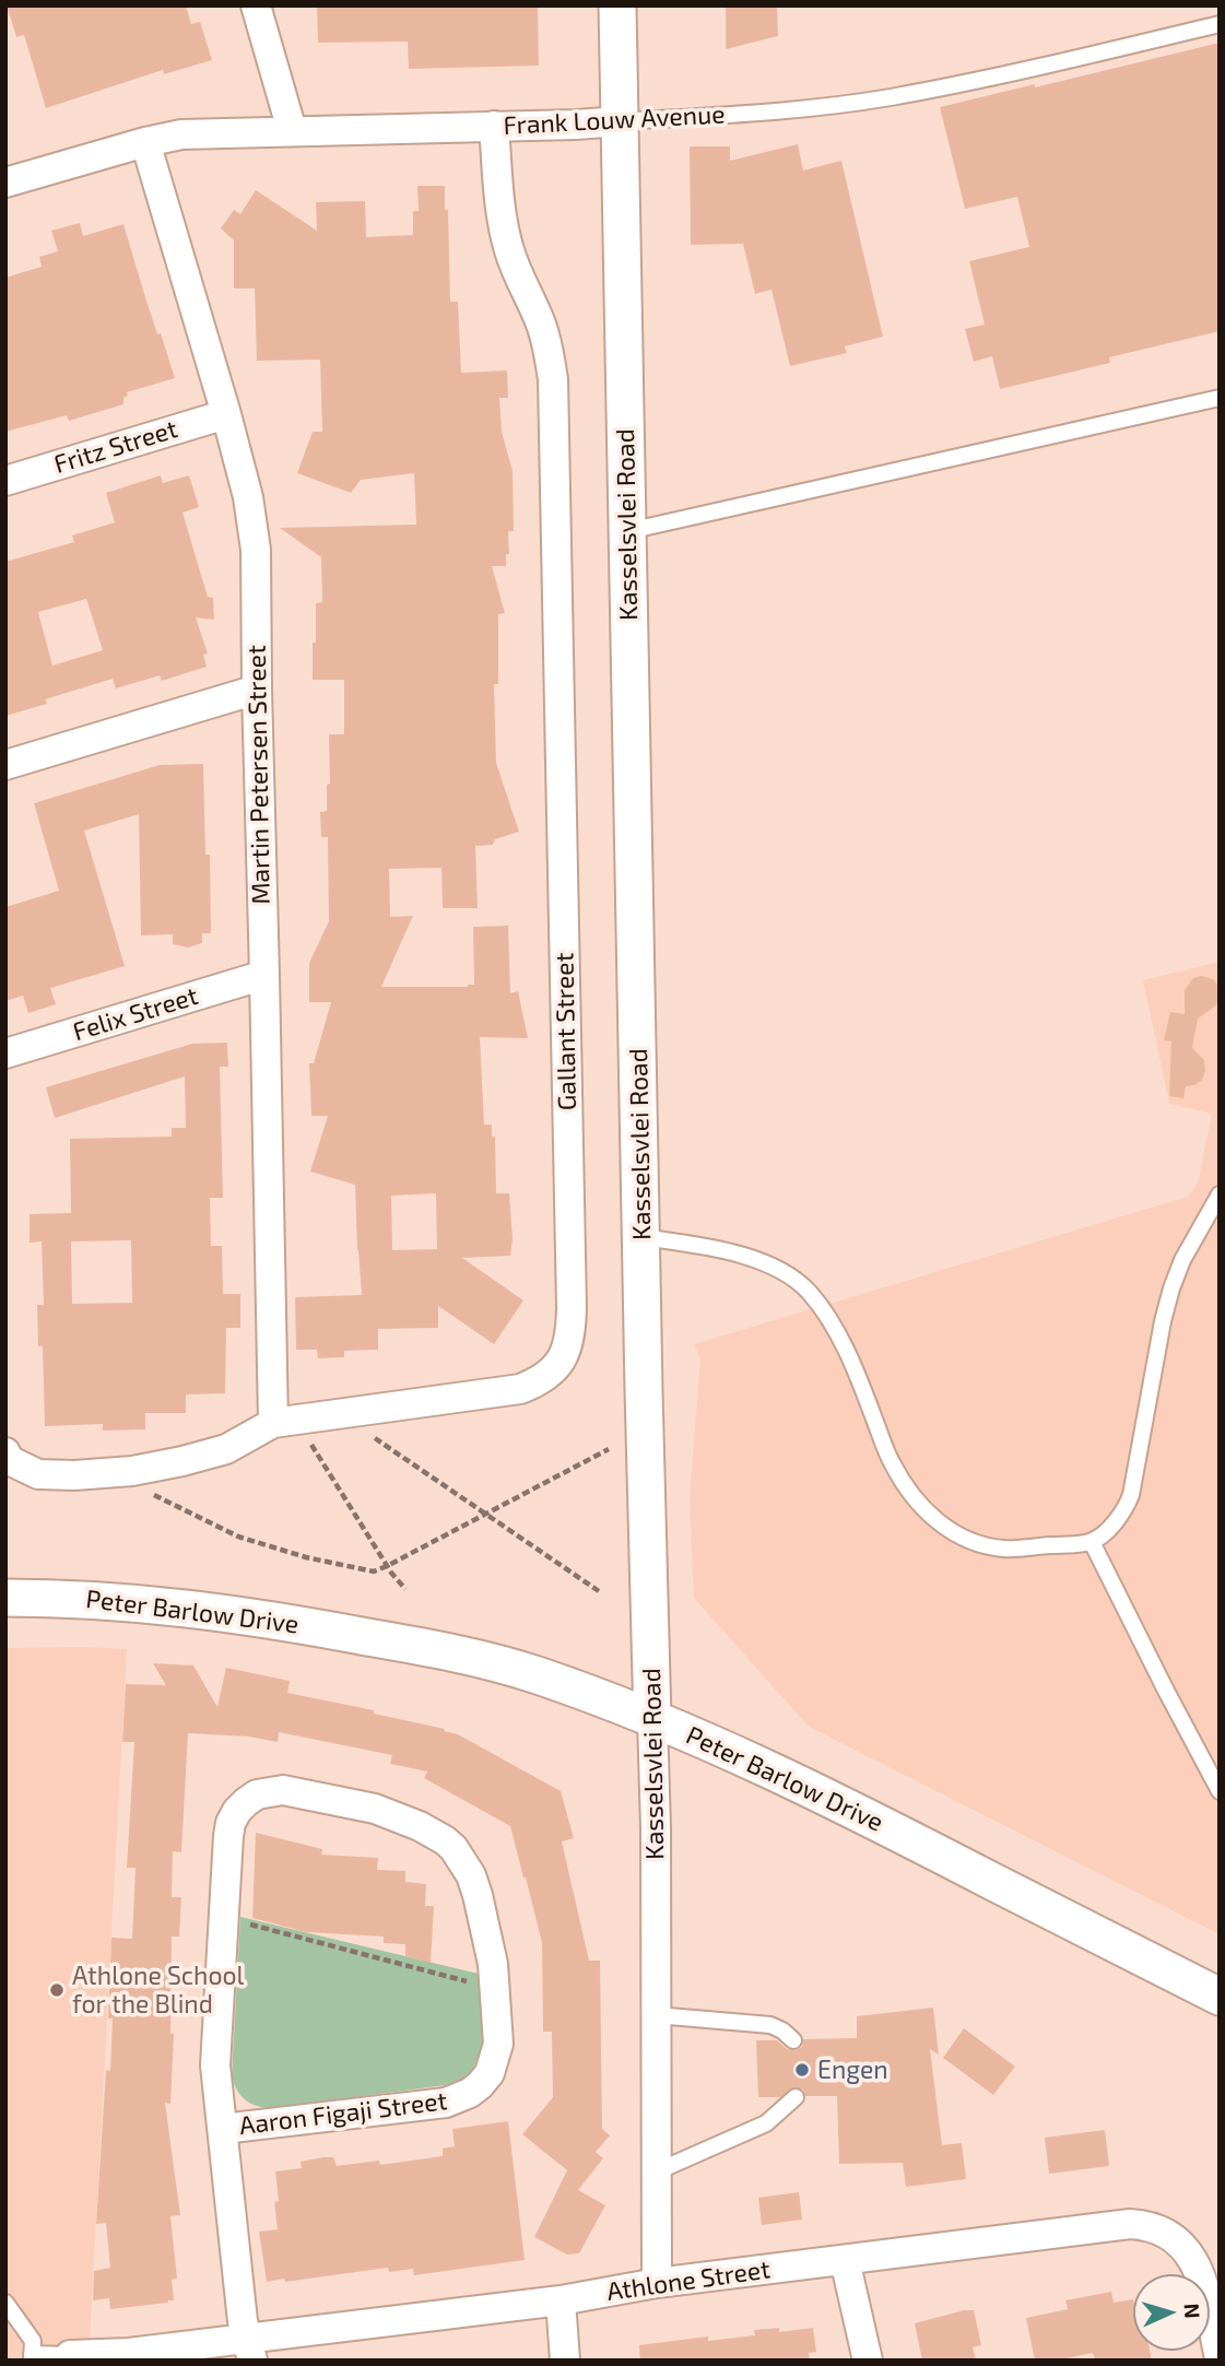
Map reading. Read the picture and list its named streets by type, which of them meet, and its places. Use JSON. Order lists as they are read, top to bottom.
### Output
{
  "streets": {
    "street": [
      "Frank Louw Avenue",
      "Fritz Street",
      "Kasselsvlei Road",
      "Martin Petersen Street",
      "Felix Street",
      "Gallant Street",
      "Peter Barlow Drive",
      "Aaron Figaji Street",
      "Athlone Street"
    ]
  },
  "crossings": [
    ["Frank Louw Avenue", "Kasselsvlei Road"],
    ["Frank Louw Avenue", "Martin Petersen Street"],
    ["Frank Louw Avenue", "Gallant Street"],
    ["Fritz Street", "Martin Petersen Street"],
    ["Kasselsvlei Road", "Peter Barlow Drive"],
    ["Kasselsvlei Road", "Athlone Street"],
    ["Martin Petersen Street", "Felix Street"],
    ["Martin Petersen Street", "Gallant Street"],
    ["Aaron Figaji Street", "Athlone Street"]
  ],
  "places": ["Athlone School for the Blind", "Engen"],
  "north": "right"
}
